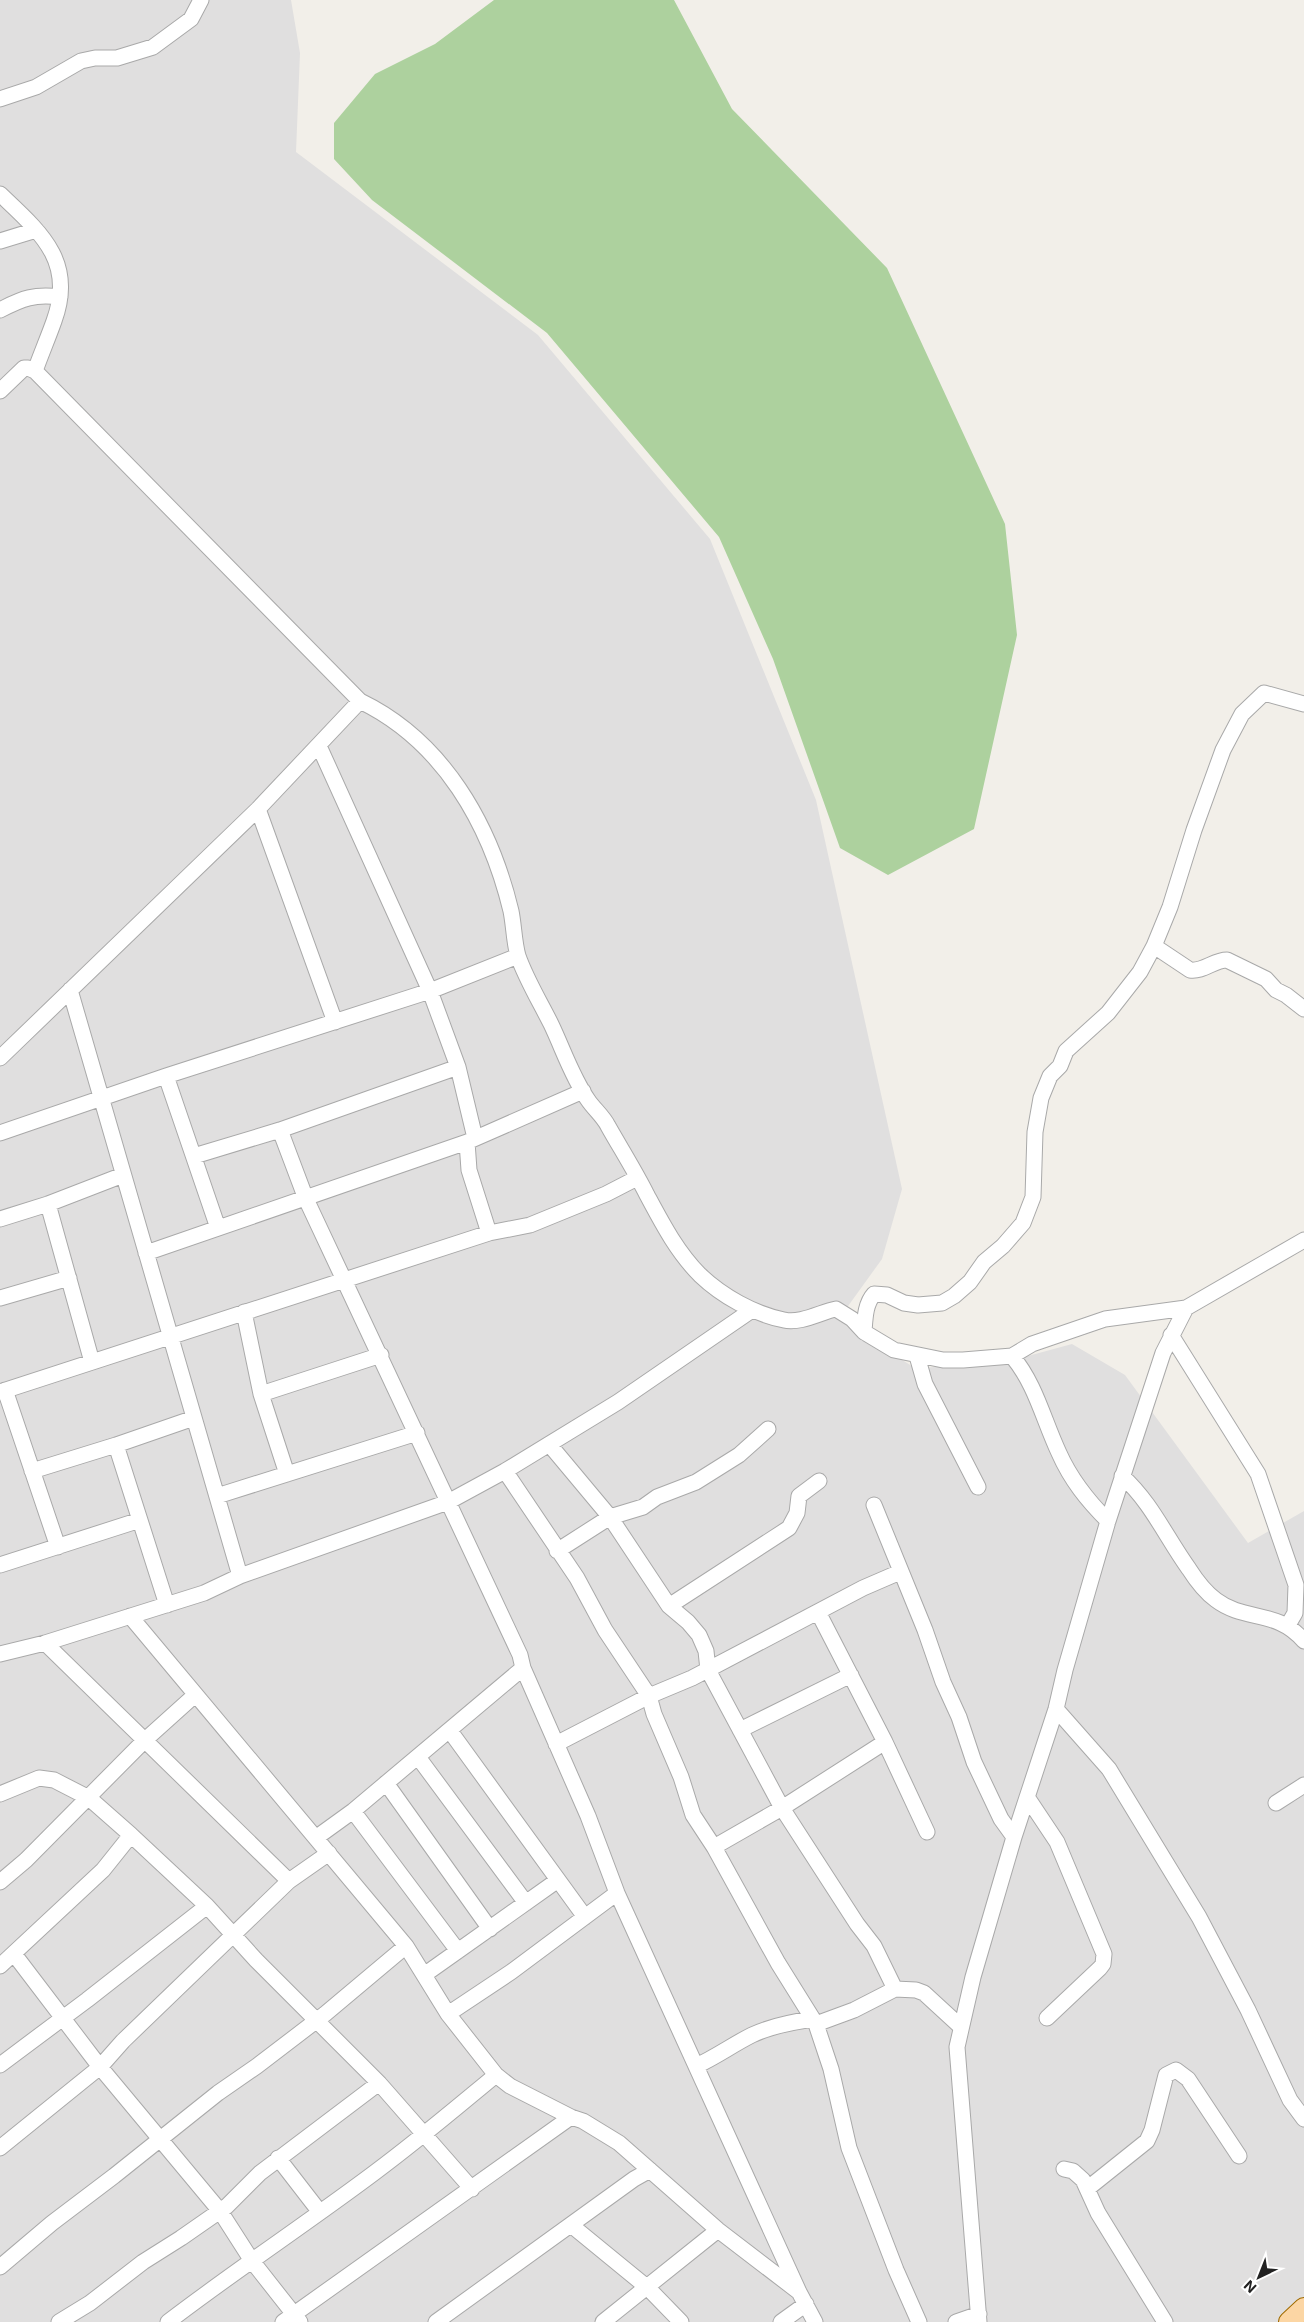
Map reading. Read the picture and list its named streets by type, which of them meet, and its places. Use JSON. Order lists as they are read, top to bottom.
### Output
{
  "north": "bottom left"
}
